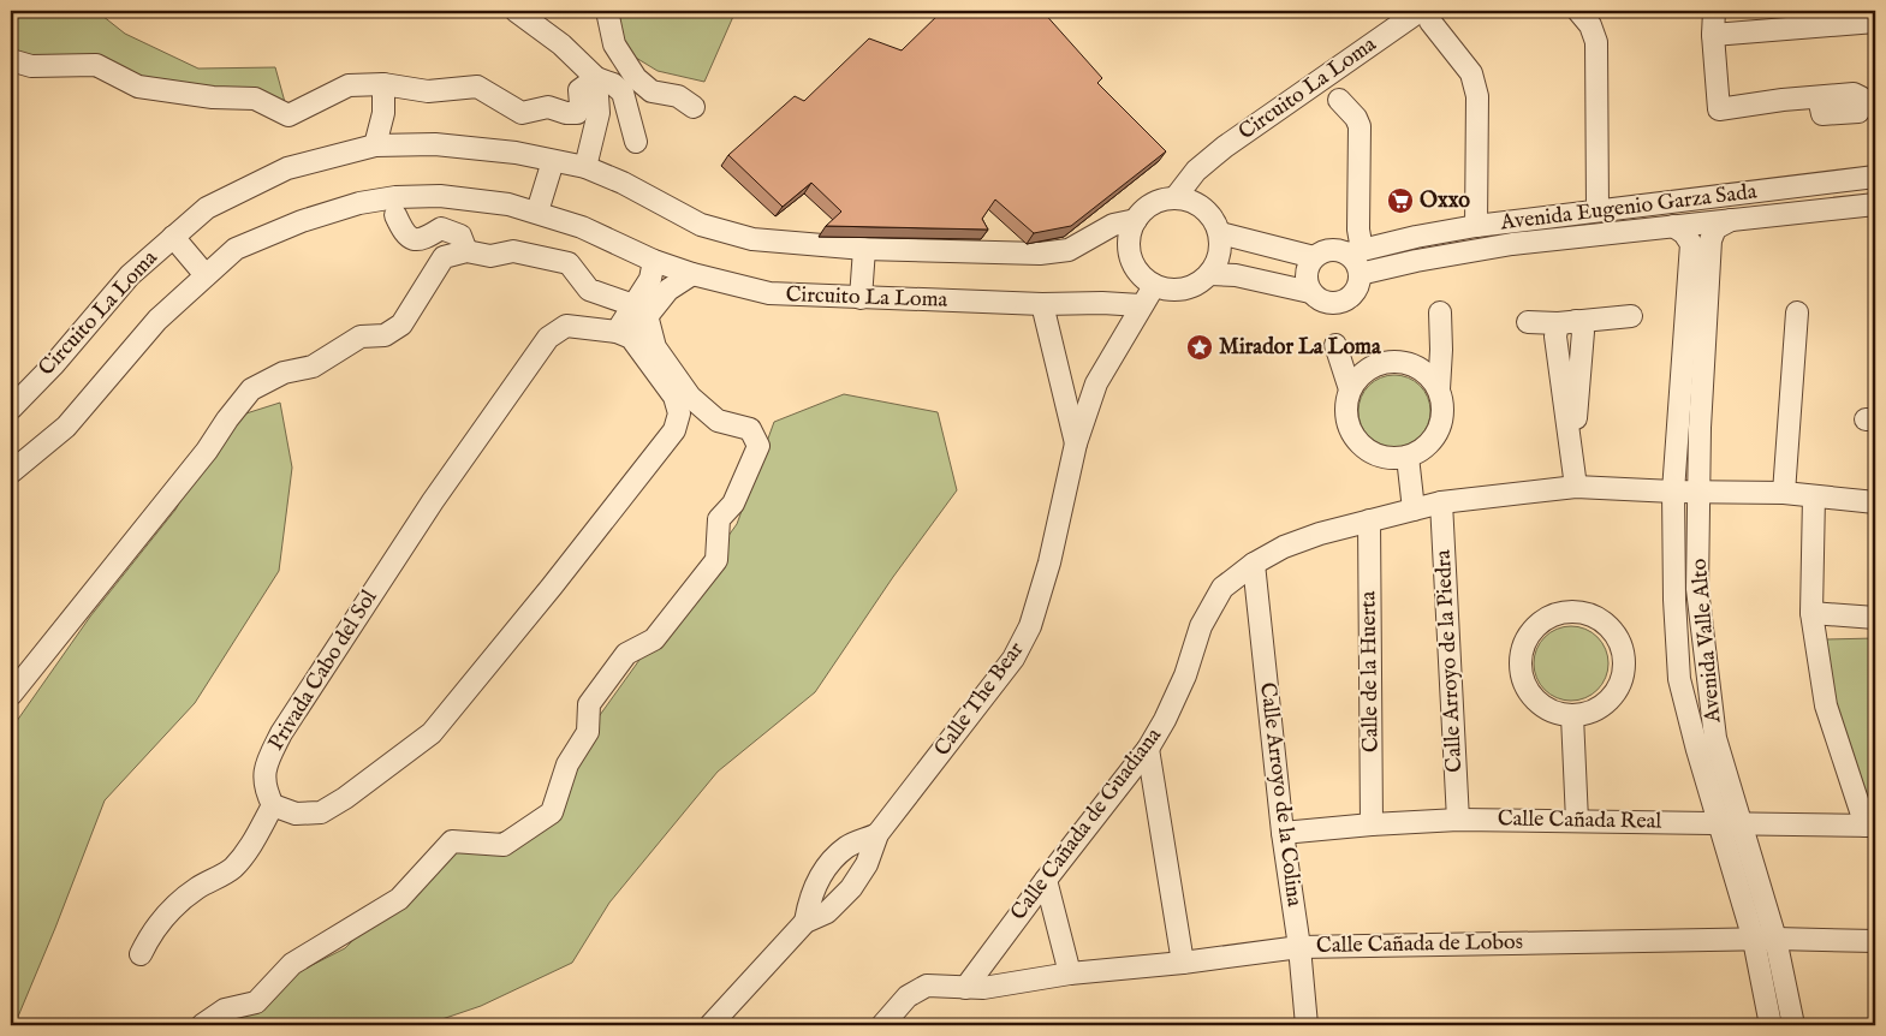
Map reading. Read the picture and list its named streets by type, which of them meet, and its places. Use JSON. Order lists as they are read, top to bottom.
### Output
{
  "streets": {
    "street": [
      "Circuito La Loma",
      "Avenida Eugenio Garza Sada",
      "Avenida Valle Alto",
      "Calle Arroyo de la Piedra",
      "Privada Cabo del Sol",
      "Calle de la Huerta",
      "Calle The Bear",
      "Calle Arroyo de la Colina",
      "Calle Cañada Real",
      "Calle Cañada de Guadiana",
      "Calle Cañada de Lobos"
    ]
  },
  "crossings": [
    ["Circuito La Loma", "Calle The Bear"],
    ["Avenida Eugenio Garza Sada", "Avenida Valle Alto"],
    ["Avenida Valle Alto", "Calle Cañada Real"],
    ["Avenida Valle Alto", "Calle Cañada de Guadiana"],
    ["Avenida Valle Alto", "Calle Cañada de Lobos"],
    ["Calle Arroyo de la Piedra", "Calle Cañada Real"],
    ["Calle Arroyo de la Piedra", "Calle Cañada de Guadiana"],
    ["Calle de la Huerta", "Calle Cañada Real"],
    ["Calle de la Huerta", "Calle Cañada de Guadiana"],
    ["Calle Arroyo de la Colina", "Calle Cañada Real"],
    ["Calle Arroyo de la Colina", "Calle Cañada de Guadiana"],
    ["Calle Arroyo de la Colina", "Calle Cañada de Lobos"],
    ["Calle Cañada de Guadiana", "Calle Cañada de Lobos"]
  ],
  "places": {
    "supermarket": ["Oxxo"],
    "place": ["Mirador La Loma"]
  }
}
